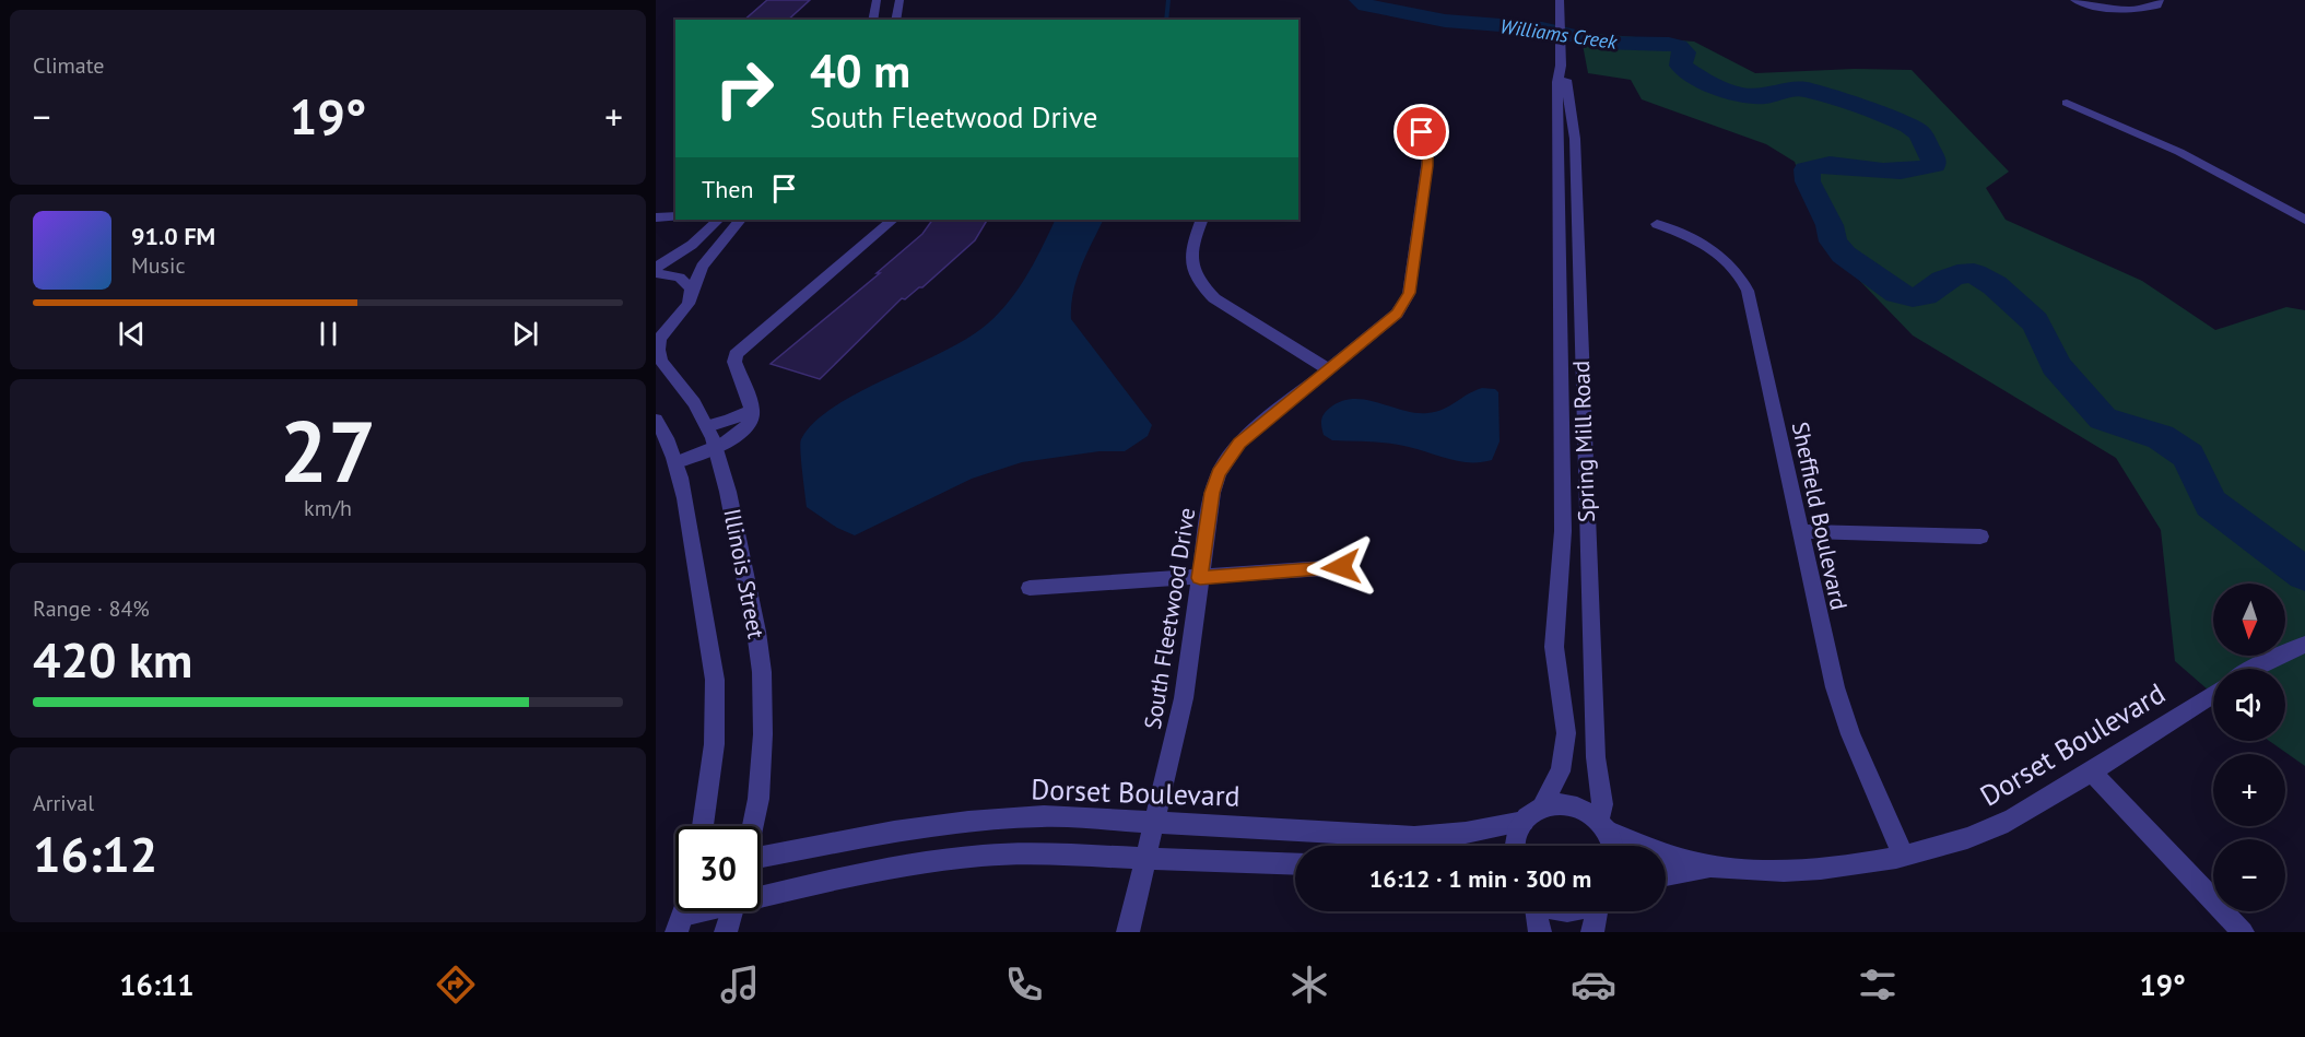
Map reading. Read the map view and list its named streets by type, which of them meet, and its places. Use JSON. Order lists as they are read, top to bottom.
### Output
{
  "streets": {
    "street": [
      "Spring Mill Road",
      "Sheffield Boulevard",
      "Illinois Street",
      "South Fleetwood Drive",
      "Dorset Boulevard"
    ]
  },
  "crossings": [
    ["Spring Mill Road", "Dorset Boulevard"],
    ["Sheffield Boulevard", "Dorset Boulevard"],
    ["South Fleetwood Drive", "Dorset Boulevard"]
  ],
  "water": ["Williams Creek"],
  "north": "bottom",
  "page": {
    "tile": [
      "Climate",
      ["27", "km/h"],
      ["Range · 84%", "420 km"],
      ["Arrival", "16:12"]
    ],
    "turn": ["40 m", "South Fleetwood Drive"],
    "heat": ["−", "19°", "+"],
    "then": "Then",
    "song": ["91.0 FM", "Music"],
    "map_buttons": ["+", "−"],
    "limit": "30",
    "trip": "16:12 · 1 min · 300 m",
    "tabs": ["16:11", "19°"]
  }
}
